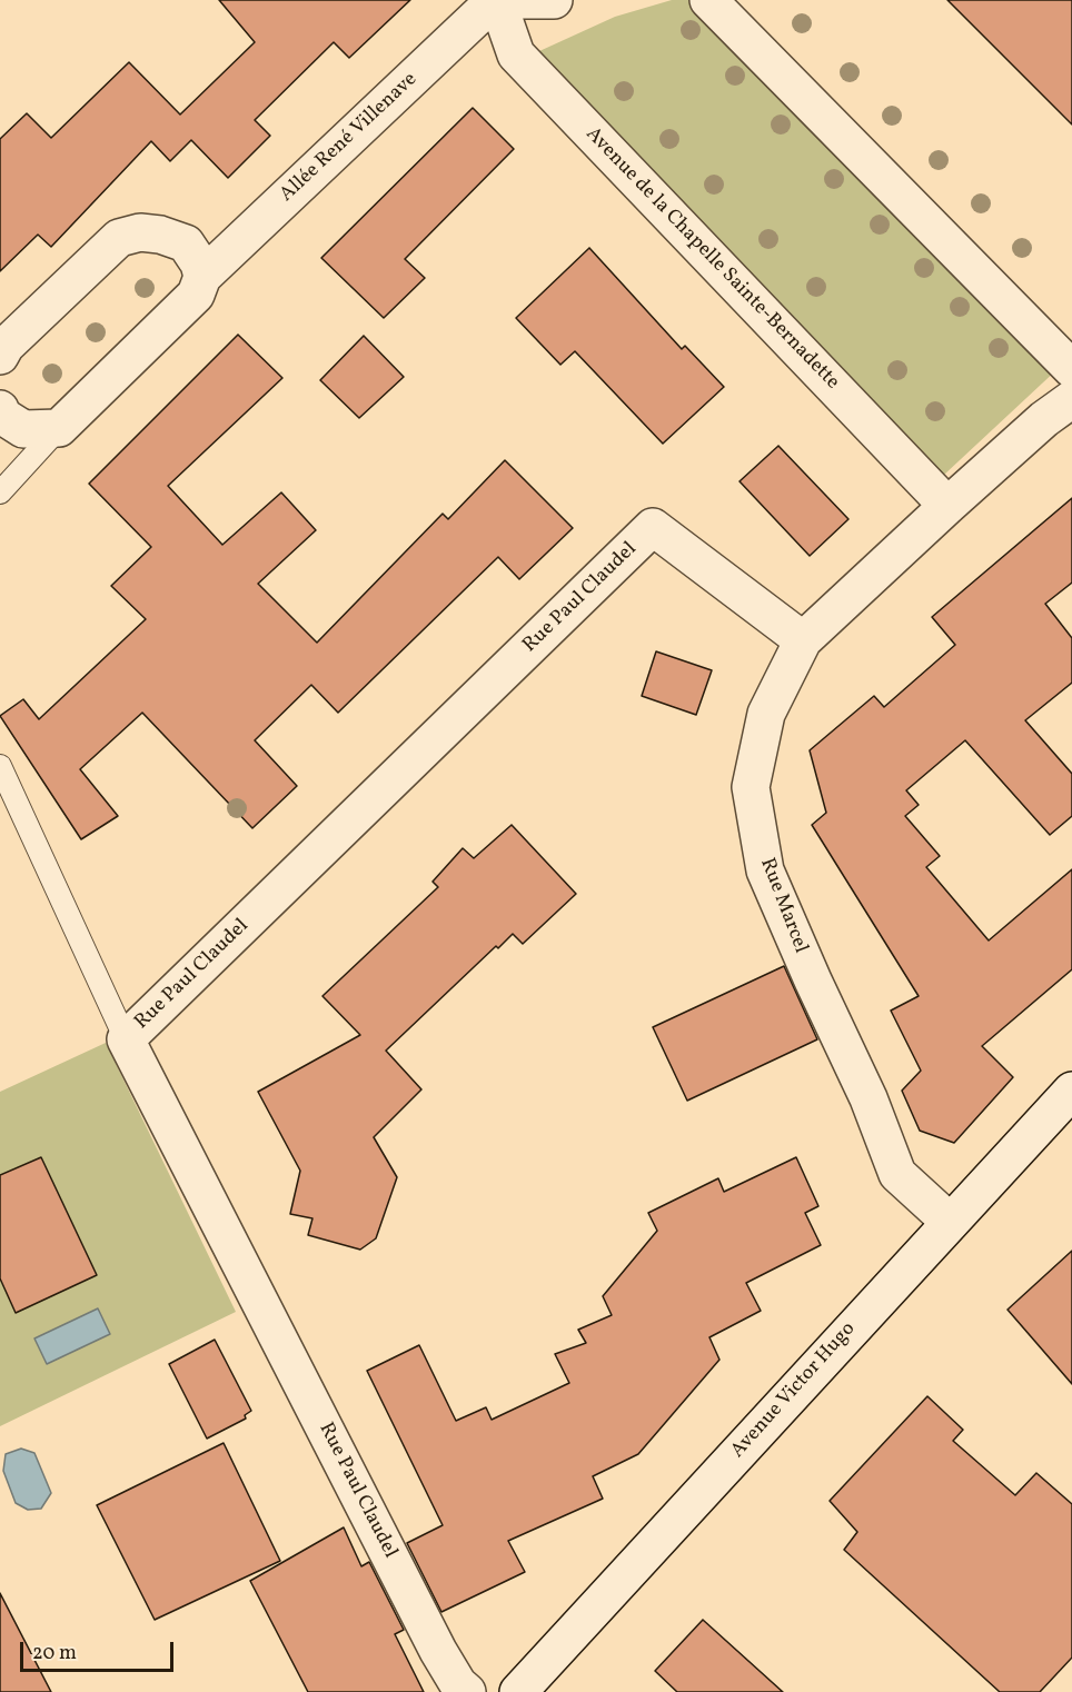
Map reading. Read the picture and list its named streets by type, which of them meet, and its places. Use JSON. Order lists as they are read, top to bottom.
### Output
{
  "streets": {
    "street": [
      "Allée René Villenave",
      "Avenue de la Chapelle Sainte-Bernadette",
      "Rue Paul Claudel",
      "Rue Marcel",
      "Avenue Victor Hugo"
    ]
  },
  "crossings": [
    ["Allée René Villenave", "Avenue de la Chapelle Sainte-Bernadette"],
    ["Avenue de la Chapelle Sainte-Bernadette", "Rue Marcel"],
    ["Rue Paul Claudel", "Rue Marcel"],
    ["Rue Marcel", "Avenue Victor Hugo"]
  ],
  "scale_bar": "20 m"
}
